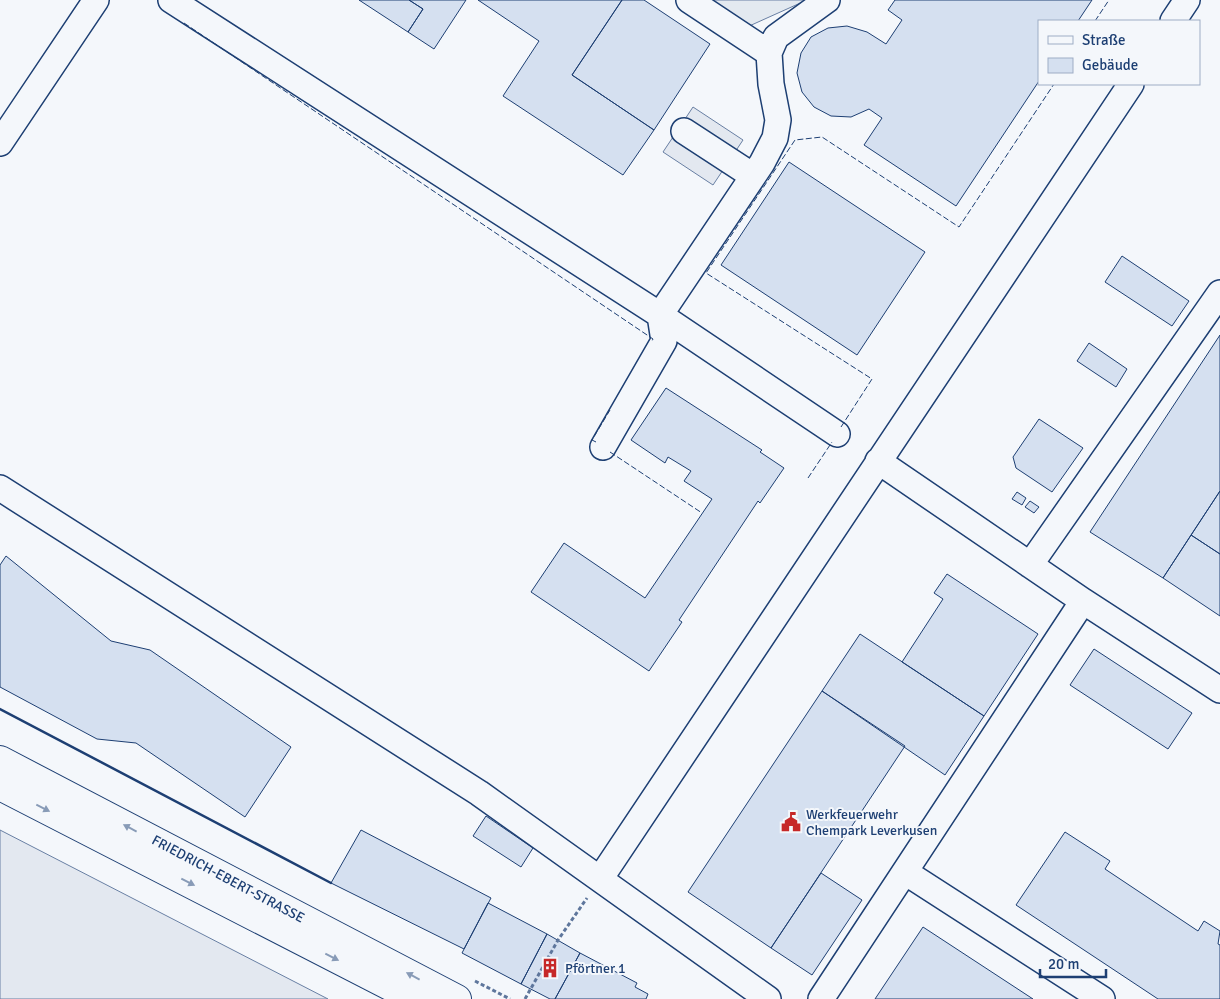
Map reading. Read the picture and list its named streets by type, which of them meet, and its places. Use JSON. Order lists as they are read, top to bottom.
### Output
{
  "streets": {
    "main road": ["FRIEDRICH-EBERT-STRASSE"]
  },
  "places": {
    "public building": ["Werkfeuerwehr Chempark Leverkusen"],
    "building": ["Pförtner 1"]
  },
  "legend": ["Straße", "Gebäude"],
  "scale_bar": "20 m"
}
